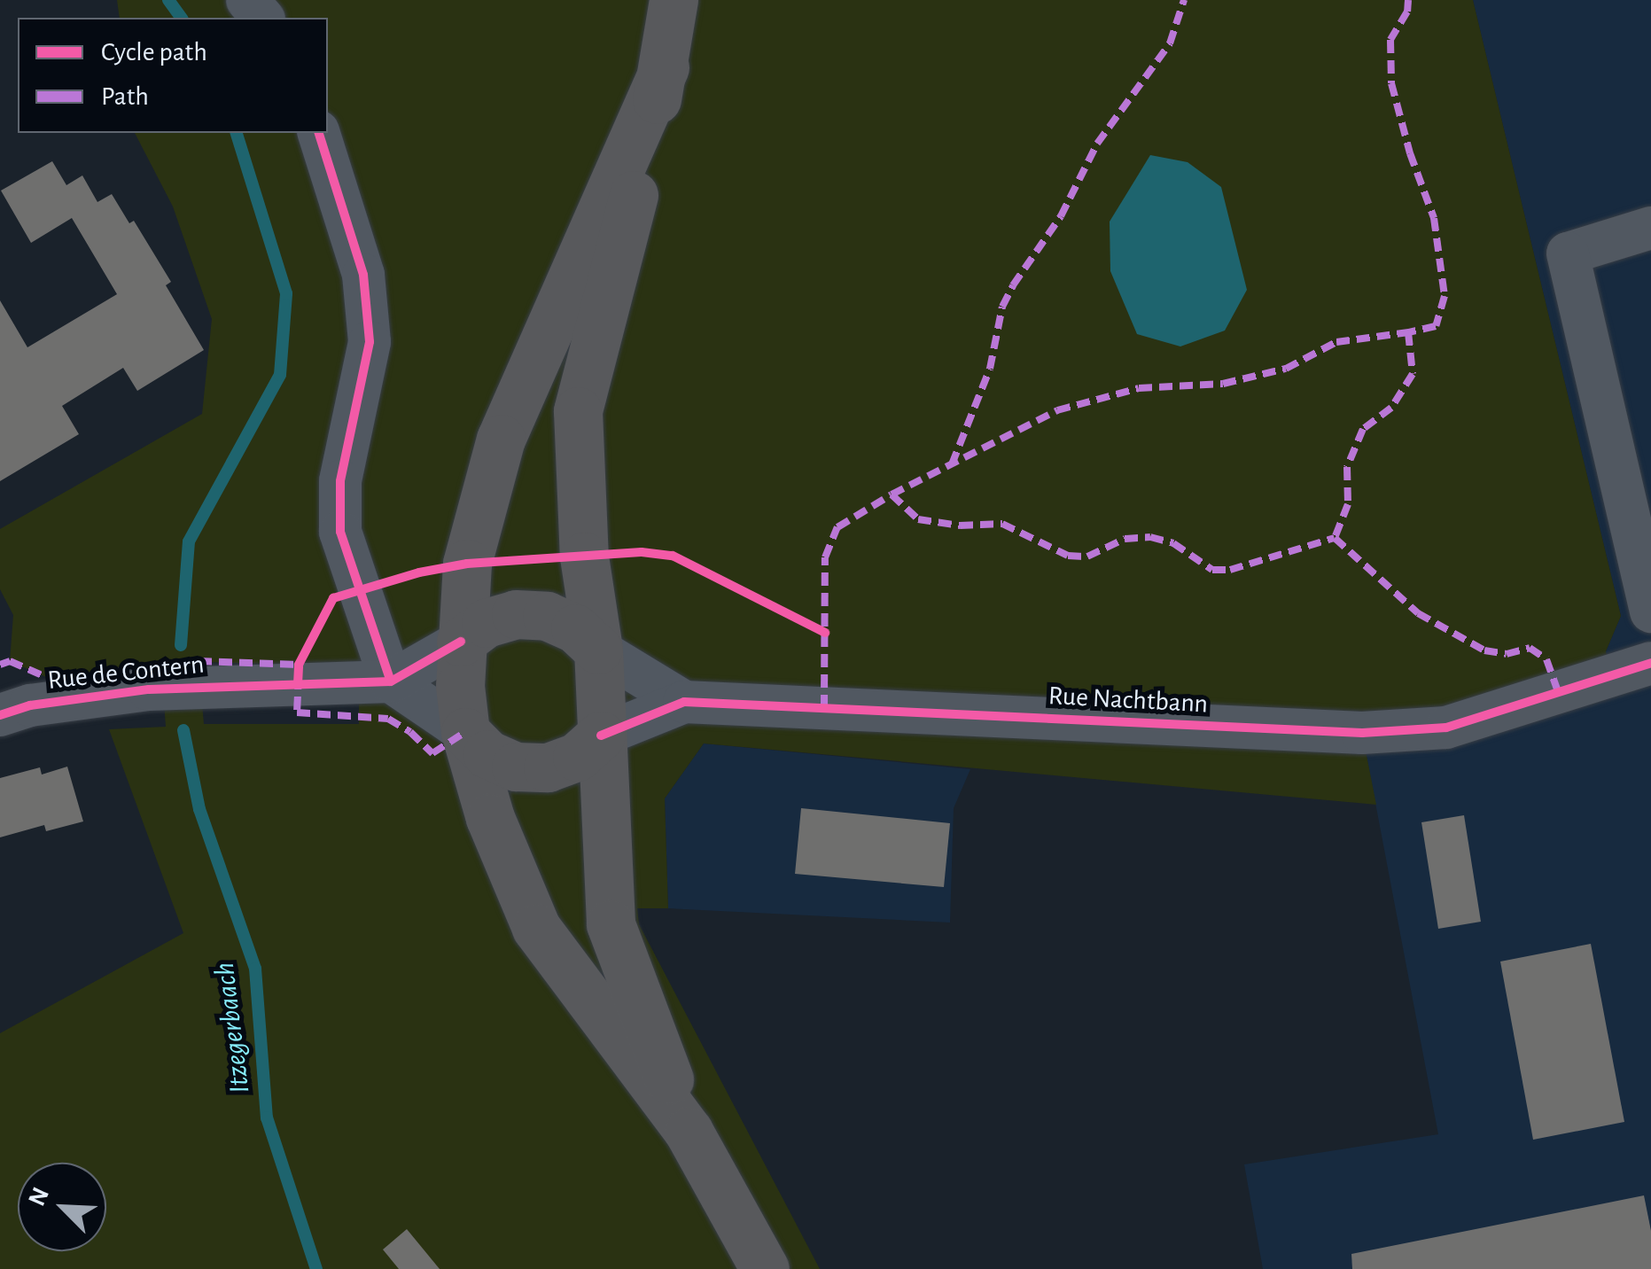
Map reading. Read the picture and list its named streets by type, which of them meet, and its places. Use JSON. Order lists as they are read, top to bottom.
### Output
{
  "streets": {
    "street": ["Rue de Contern", "Rue Nachtbann"]
  },
  "crossings": [
    ["Rue de Contern", "Rue Nachtbann"]
  ],
  "water": ["Itzegerbaach"],
  "legend": ["Cycle path", "Path"],
  "north": "top left"
}
